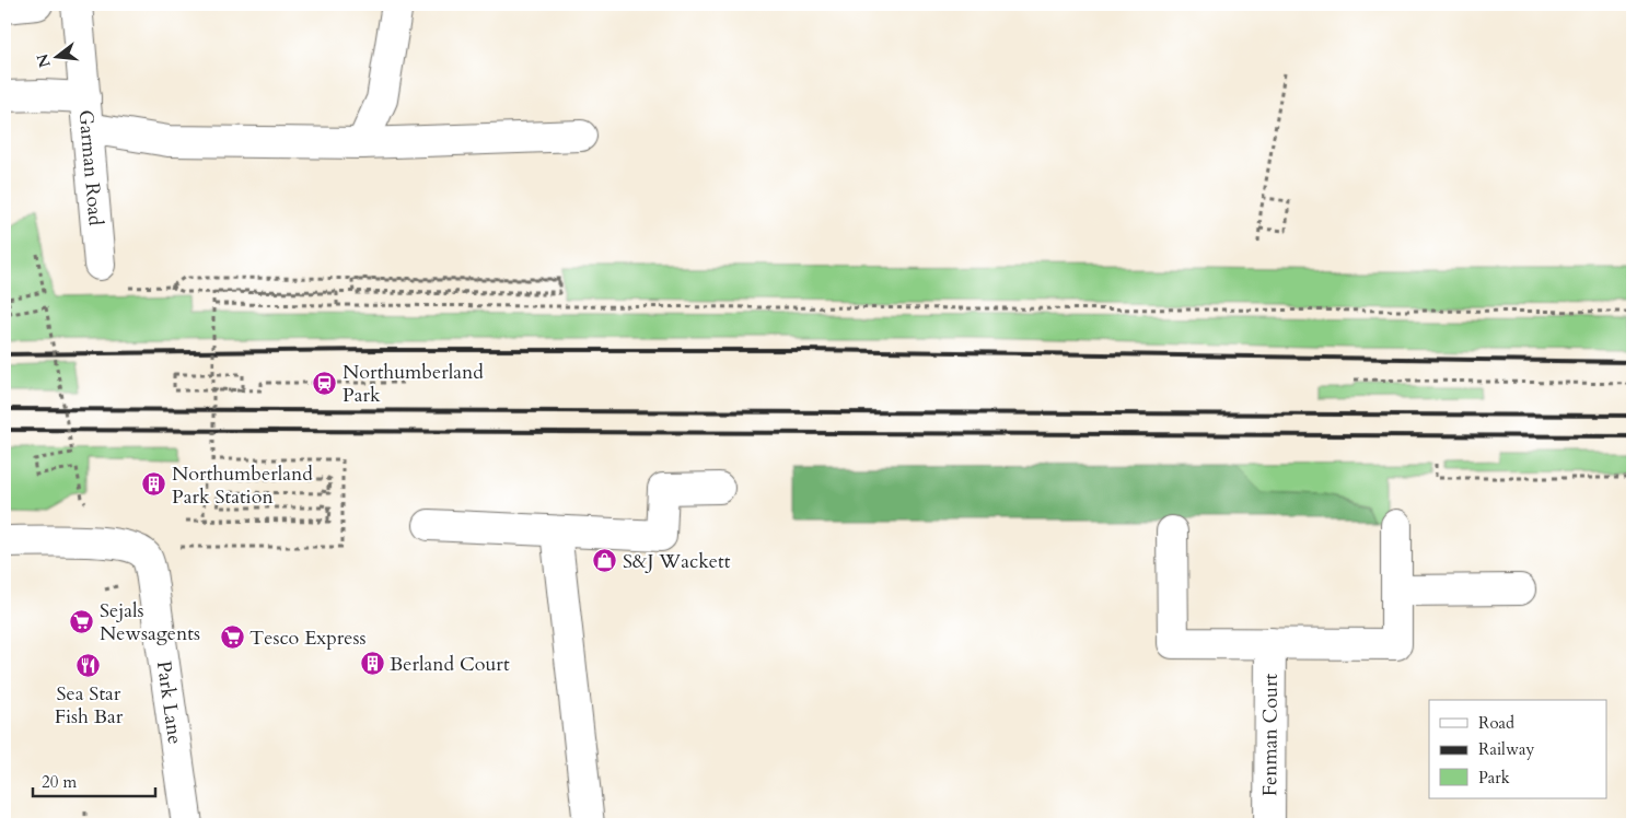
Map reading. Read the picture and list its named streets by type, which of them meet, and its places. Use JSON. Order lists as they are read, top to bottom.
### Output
{
  "streets": {
    "street": ["Garman Road", "Park Lane", "Fenman Court"]
  },
  "places": {
    "station": ["Northumberland Park"],
    "building": ["Northumberland Park Station", "Berland Court"],
    "shop": ["S&J Wackett"],
    "supermarket": ["Sejals Newsagents", "Tesco Express"],
    "restaurant": ["Sea Star Fish Bar"]
  },
  "legend": ["Road", "Railway", "Park"],
  "scale_bar": "20 m",
  "north": "left"
}
